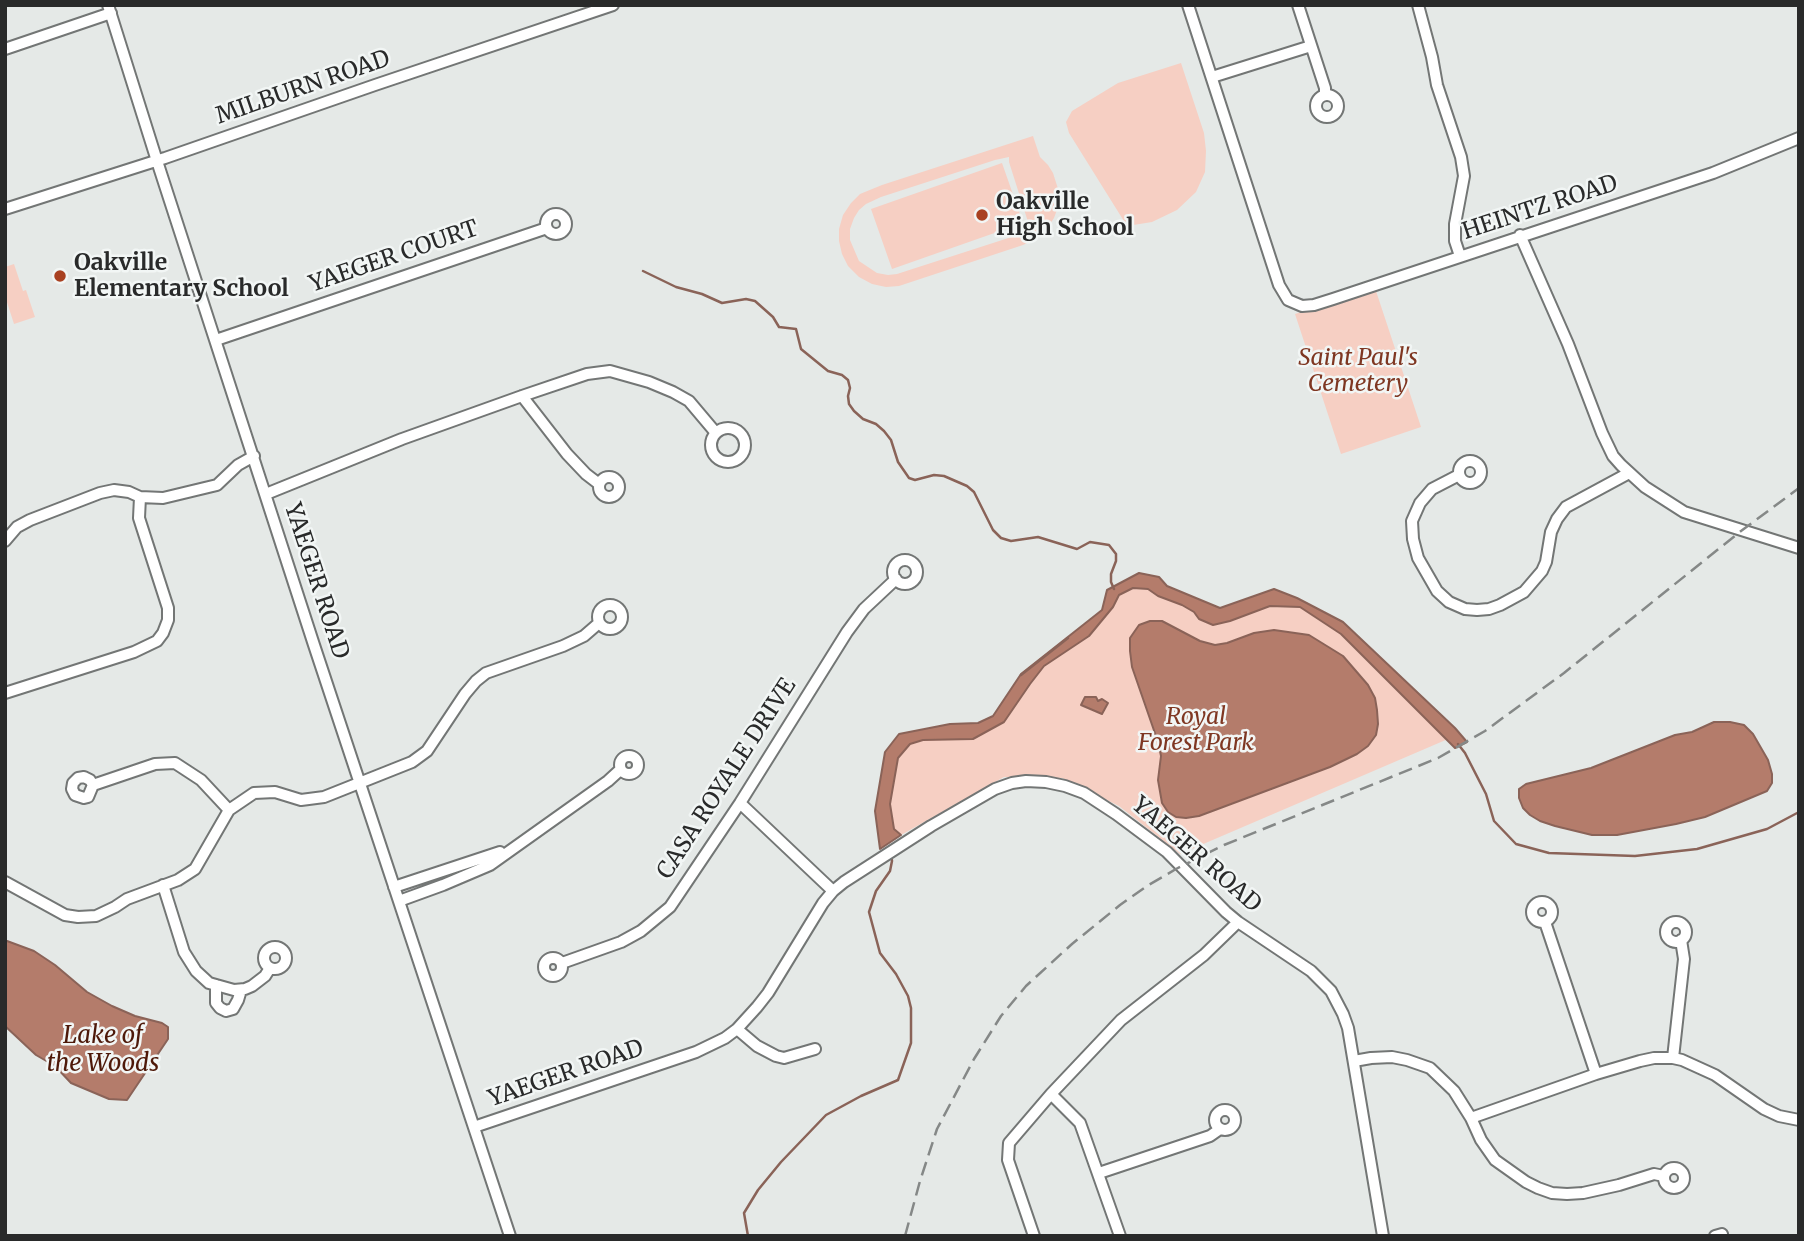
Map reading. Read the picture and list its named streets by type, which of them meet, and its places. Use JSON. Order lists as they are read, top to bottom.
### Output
{
  "streets": {
    "street": [
      "MILBURN ROAD",
      "HEINTZ ROAD",
      "YAEGER COURT",
      "YAEGER ROAD",
      "CASA ROYALE DRIVE"
    ]
  },
  "crossings": [
    ["MILBURN ROAD", "YAEGER ROAD"],
    ["YAEGER COURT", "YAEGER ROAD"]
  ],
  "water": ["Lake of the Woods"],
  "parks": ["Saint Paul's Cemetery", "Royal Forest Park"],
  "places": ["Oakville High School", "Oakville Elementary School"]
}
